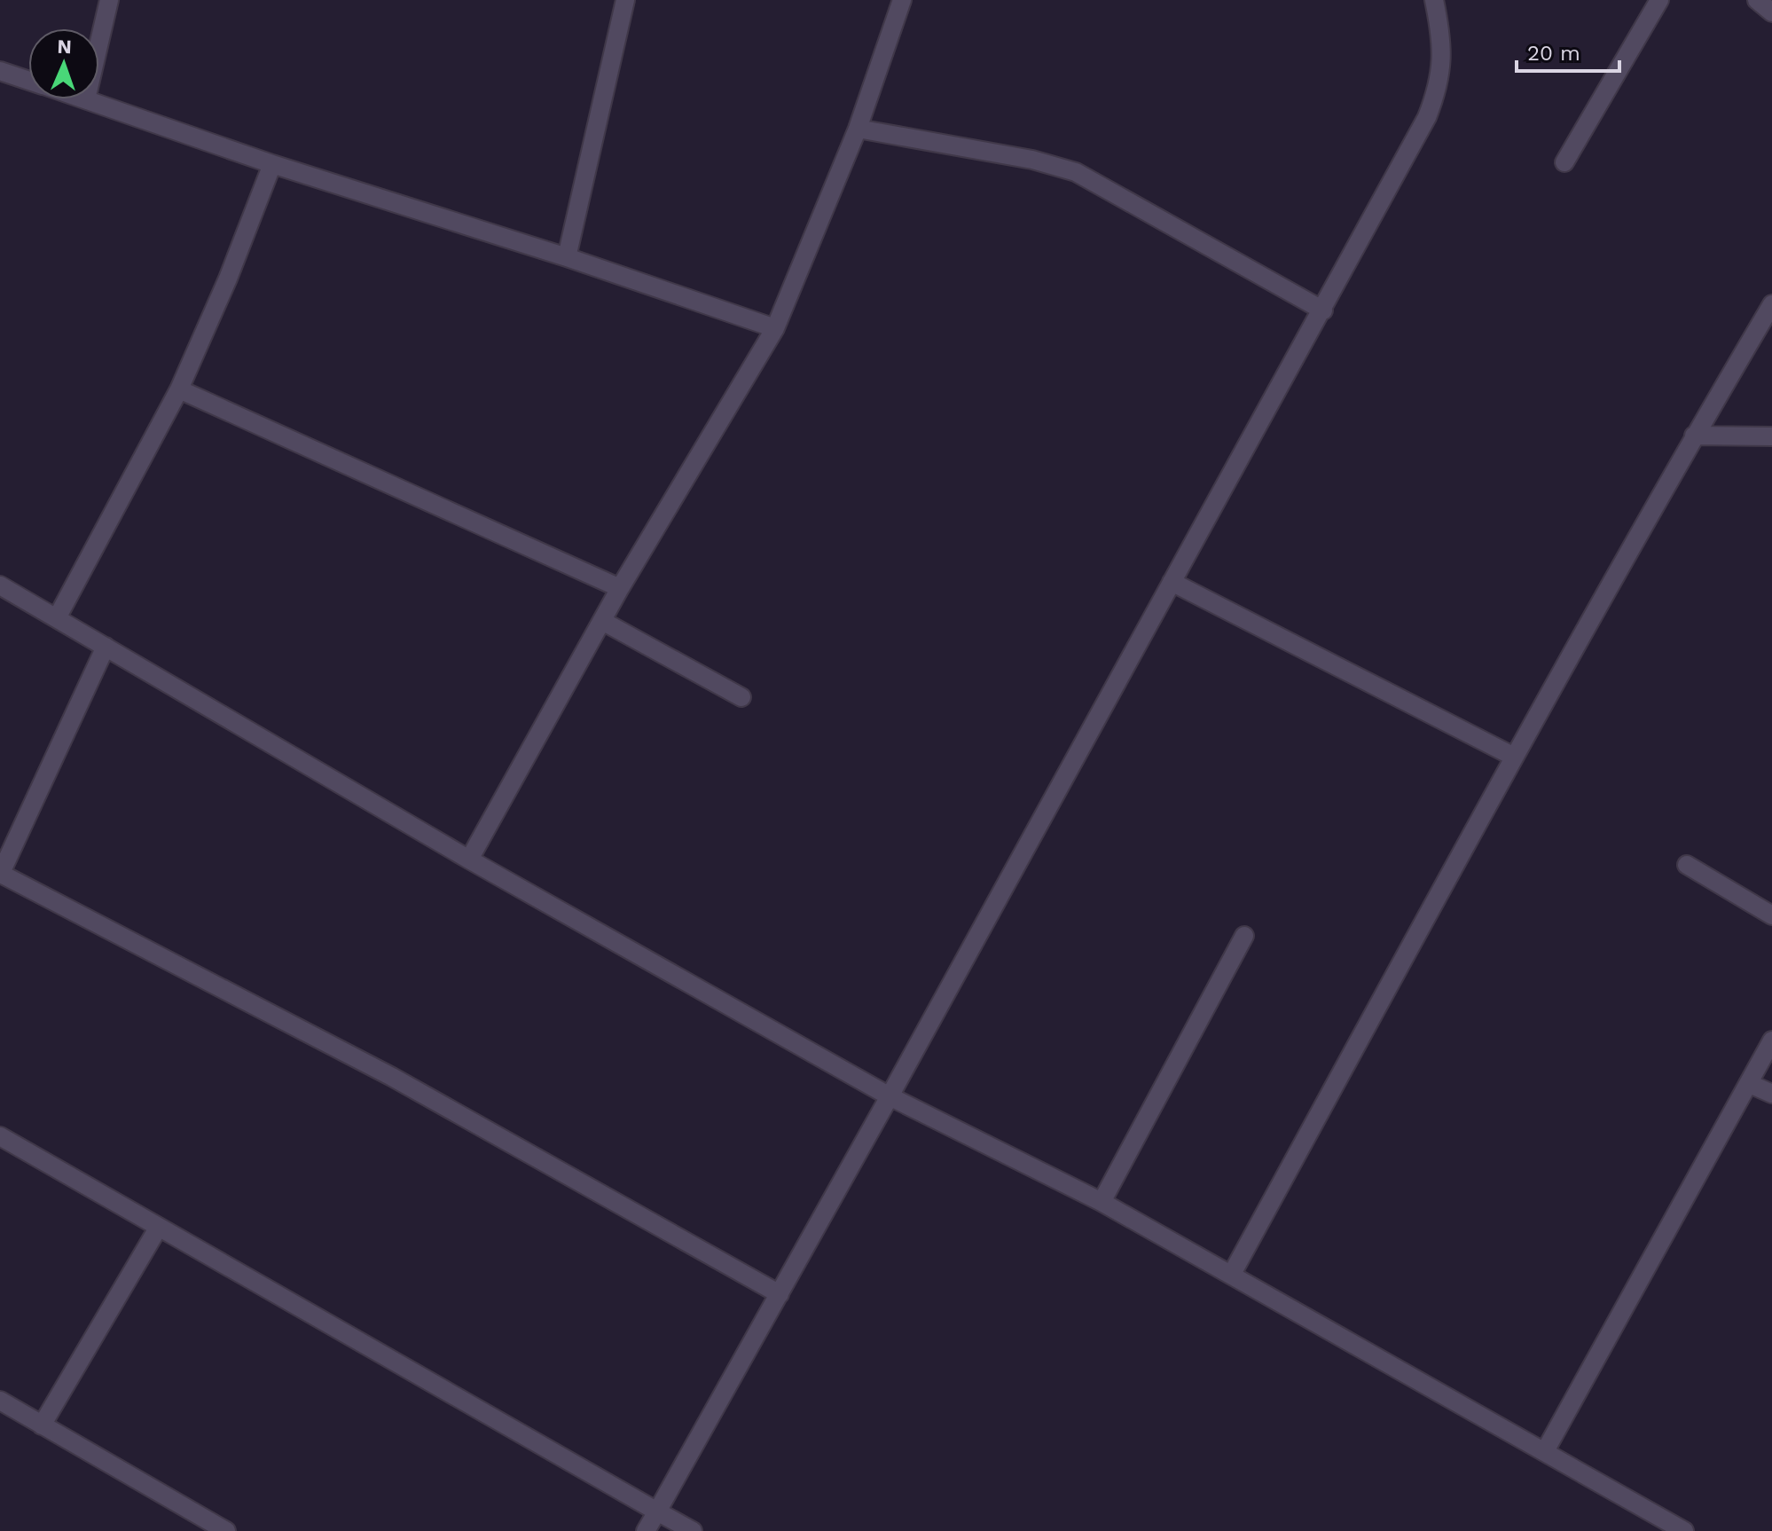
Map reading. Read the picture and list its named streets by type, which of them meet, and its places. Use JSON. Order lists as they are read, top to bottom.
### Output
{
  "scale_bar": "20 m",
  "north": "top"
}
